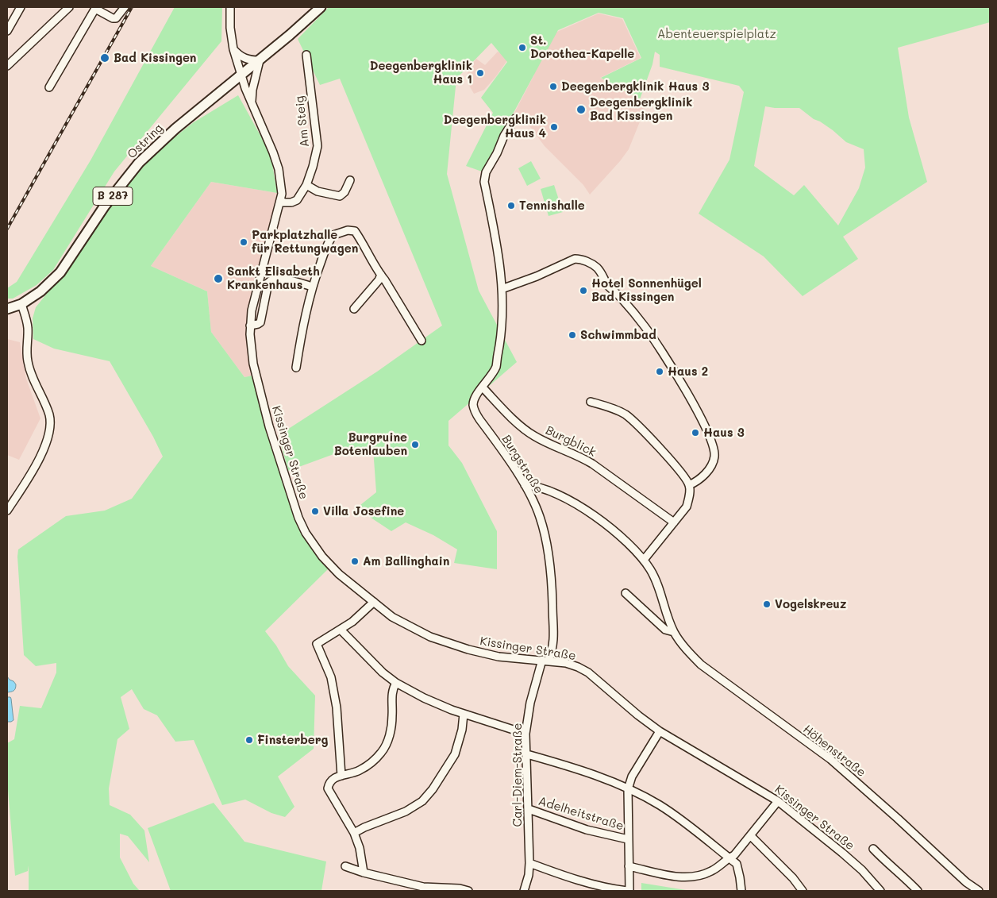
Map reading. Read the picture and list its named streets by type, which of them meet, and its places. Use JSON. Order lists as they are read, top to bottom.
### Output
{
  "streets": {
    "main road": ["Ostring", "B 287"],
    "street": [
      "Am Steig",
      "Burgblick",
      "Kissinger Straße",
      "Burgstraße",
      "Höhenstraße",
      "Carl-Diem-Straße",
      "Adelheitstraße"
    ]
  },
  "crossings": [
    ["Am Steig", "Kissinger Straße"],
    ["Ostring", "Kissinger Straße"],
    ["Burgblick", "Burgstraße"],
    ["Kissinger Straße", "Burgstraße"],
    ["Kissinger Straße", "Carl-Diem-Straße"],
    ["Burgstraße", "Höhenstraße"],
    ["Burgstraße", "Carl-Diem-Straße"],
    ["Carl-Diem-Straße", "Adelheitstraße"]
  ],
  "parks": ["Abenteuerspielplatz"],
  "places": [
    "St. Dorothea-Kapelle",
    "Bad Kissingen",
    "Deegenbergklinik Haus 1",
    "Deegenbergklinik Haus 3",
    "Deegenbergklinik Bad Kissingen",
    "Deegenbergklinik Haus 4",
    "Tennishalle",
    "Parkplatzhalle für Rettungwagen",
    "Sankt Elisabeth Krankenhaus",
    "Hotel Sonnenhügel Bad Kissingen",
    "Schwimmbad",
    "Haus 2",
    "Haus 3",
    "Burgruine Botenlauben",
    "Villa Josefine",
    "Am Ballinghain",
    "Vogelskreuz",
    "Finsterberg"
  ]
}
